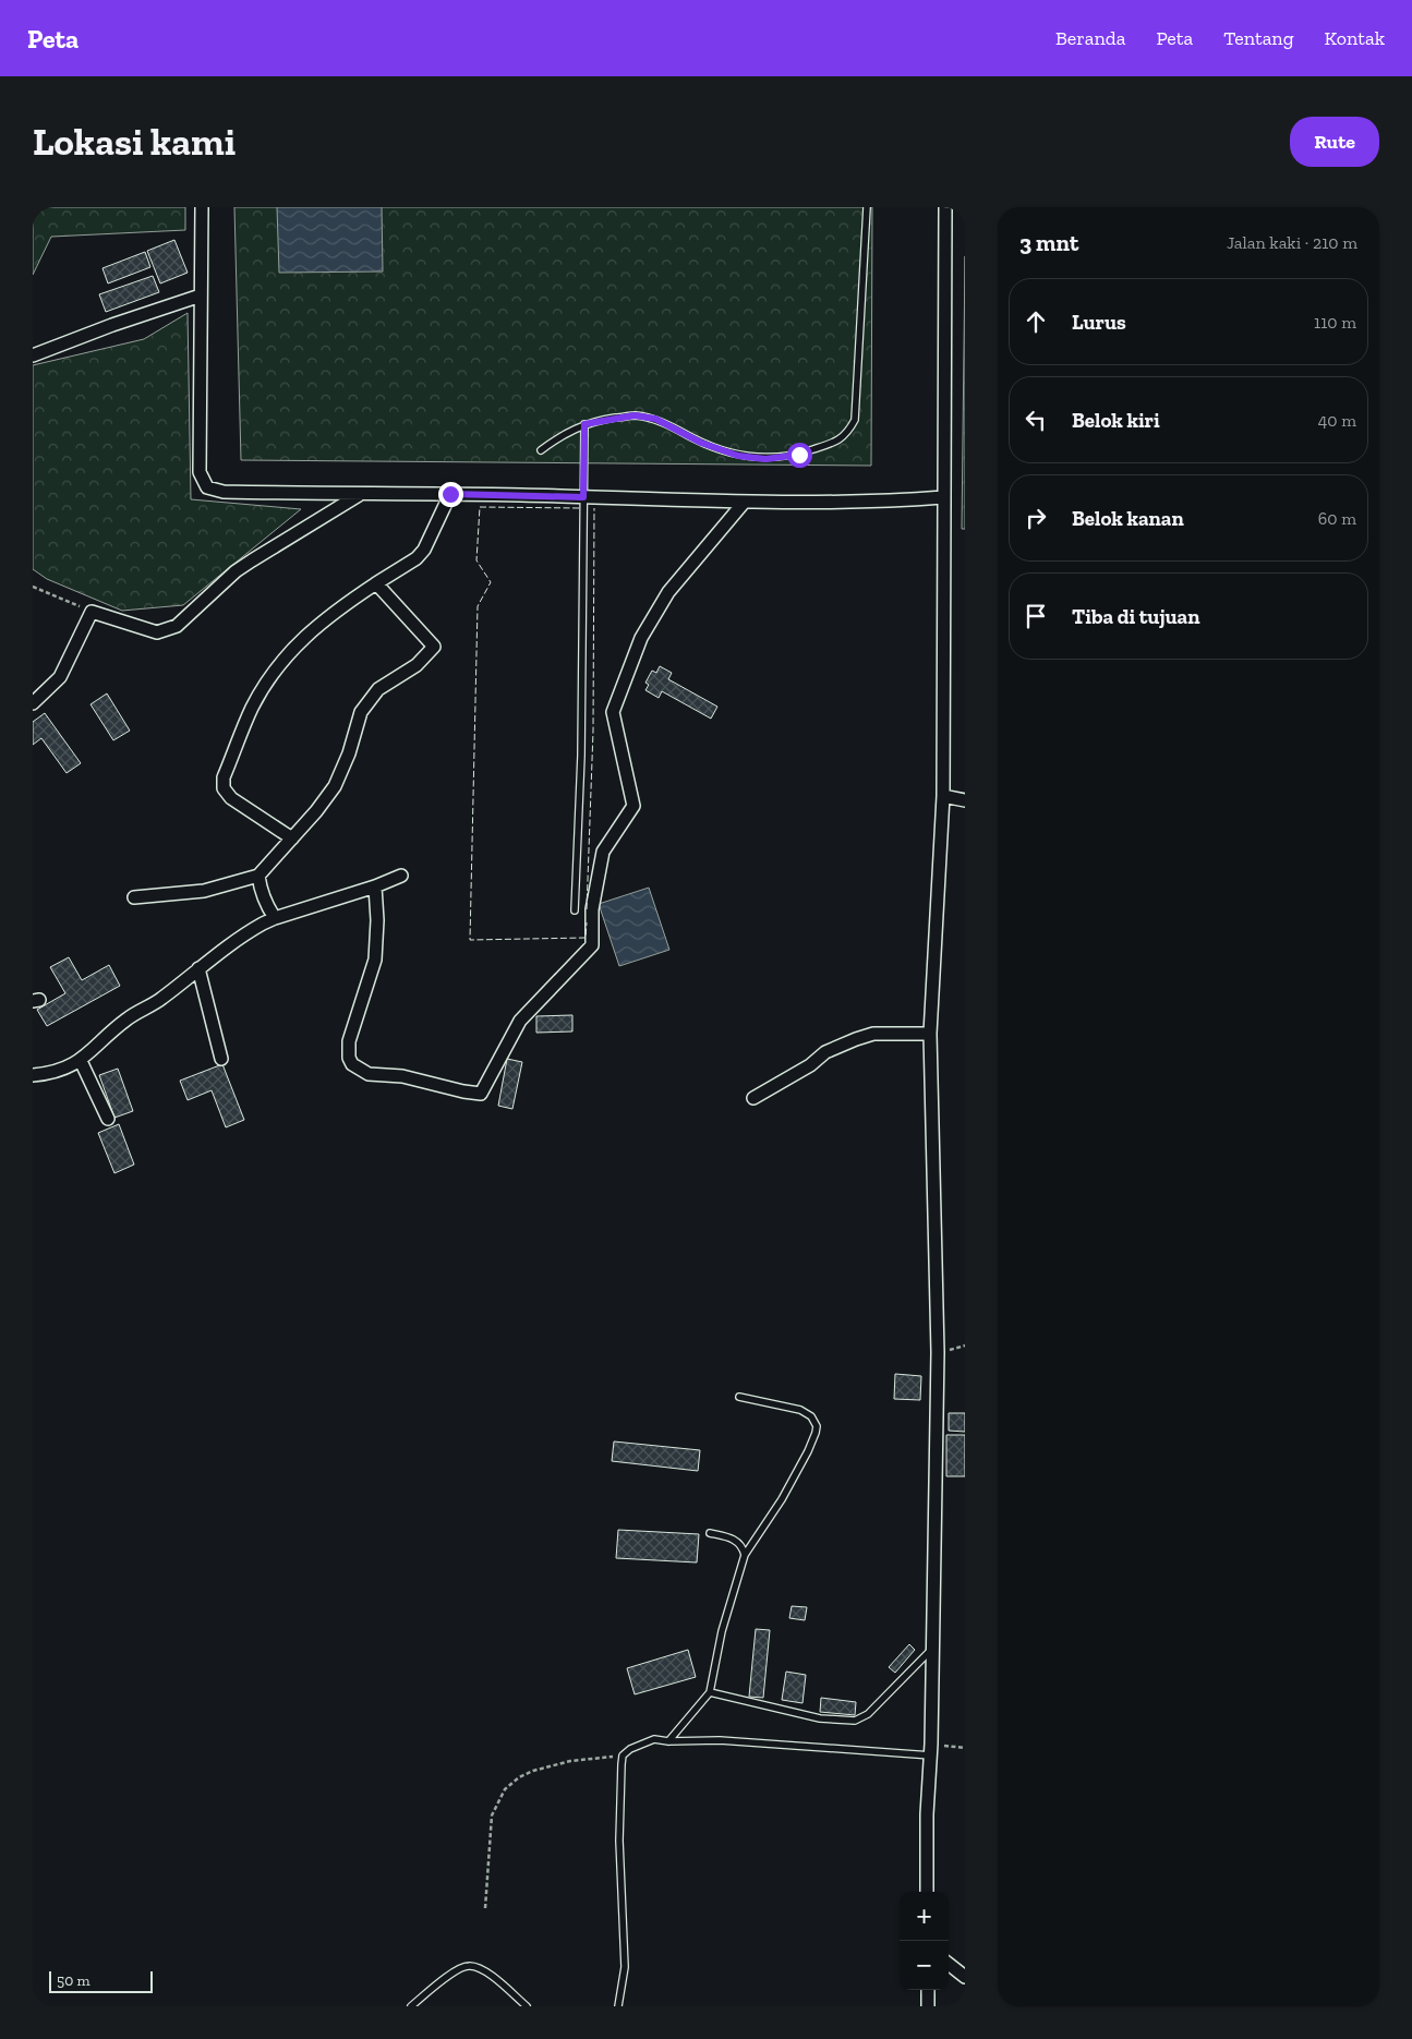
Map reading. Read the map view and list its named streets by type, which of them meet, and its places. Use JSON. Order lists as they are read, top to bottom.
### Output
{
  "scale_bar": "50 m",
  "page": {
    "header": "Peta",
    "nav": [
      "Beranda",
      "Peta",
      "Tentang",
      "Kontak"
    ],
    "buttons": "Rute",
    "title": "Lokasi kami",
    "heading": ["3 mnt", "Jalan kaki · 210 m"],
    "list": [
      ["Lurus", "110 m"],
      ["Belok kiri", "40 m"],
      ["Belok kanan", "60 m"],
      "Tiba di tujuan"
    ],
    "map_buttons": ["+", "−"],
    "scale": "50 m"
  }
}
